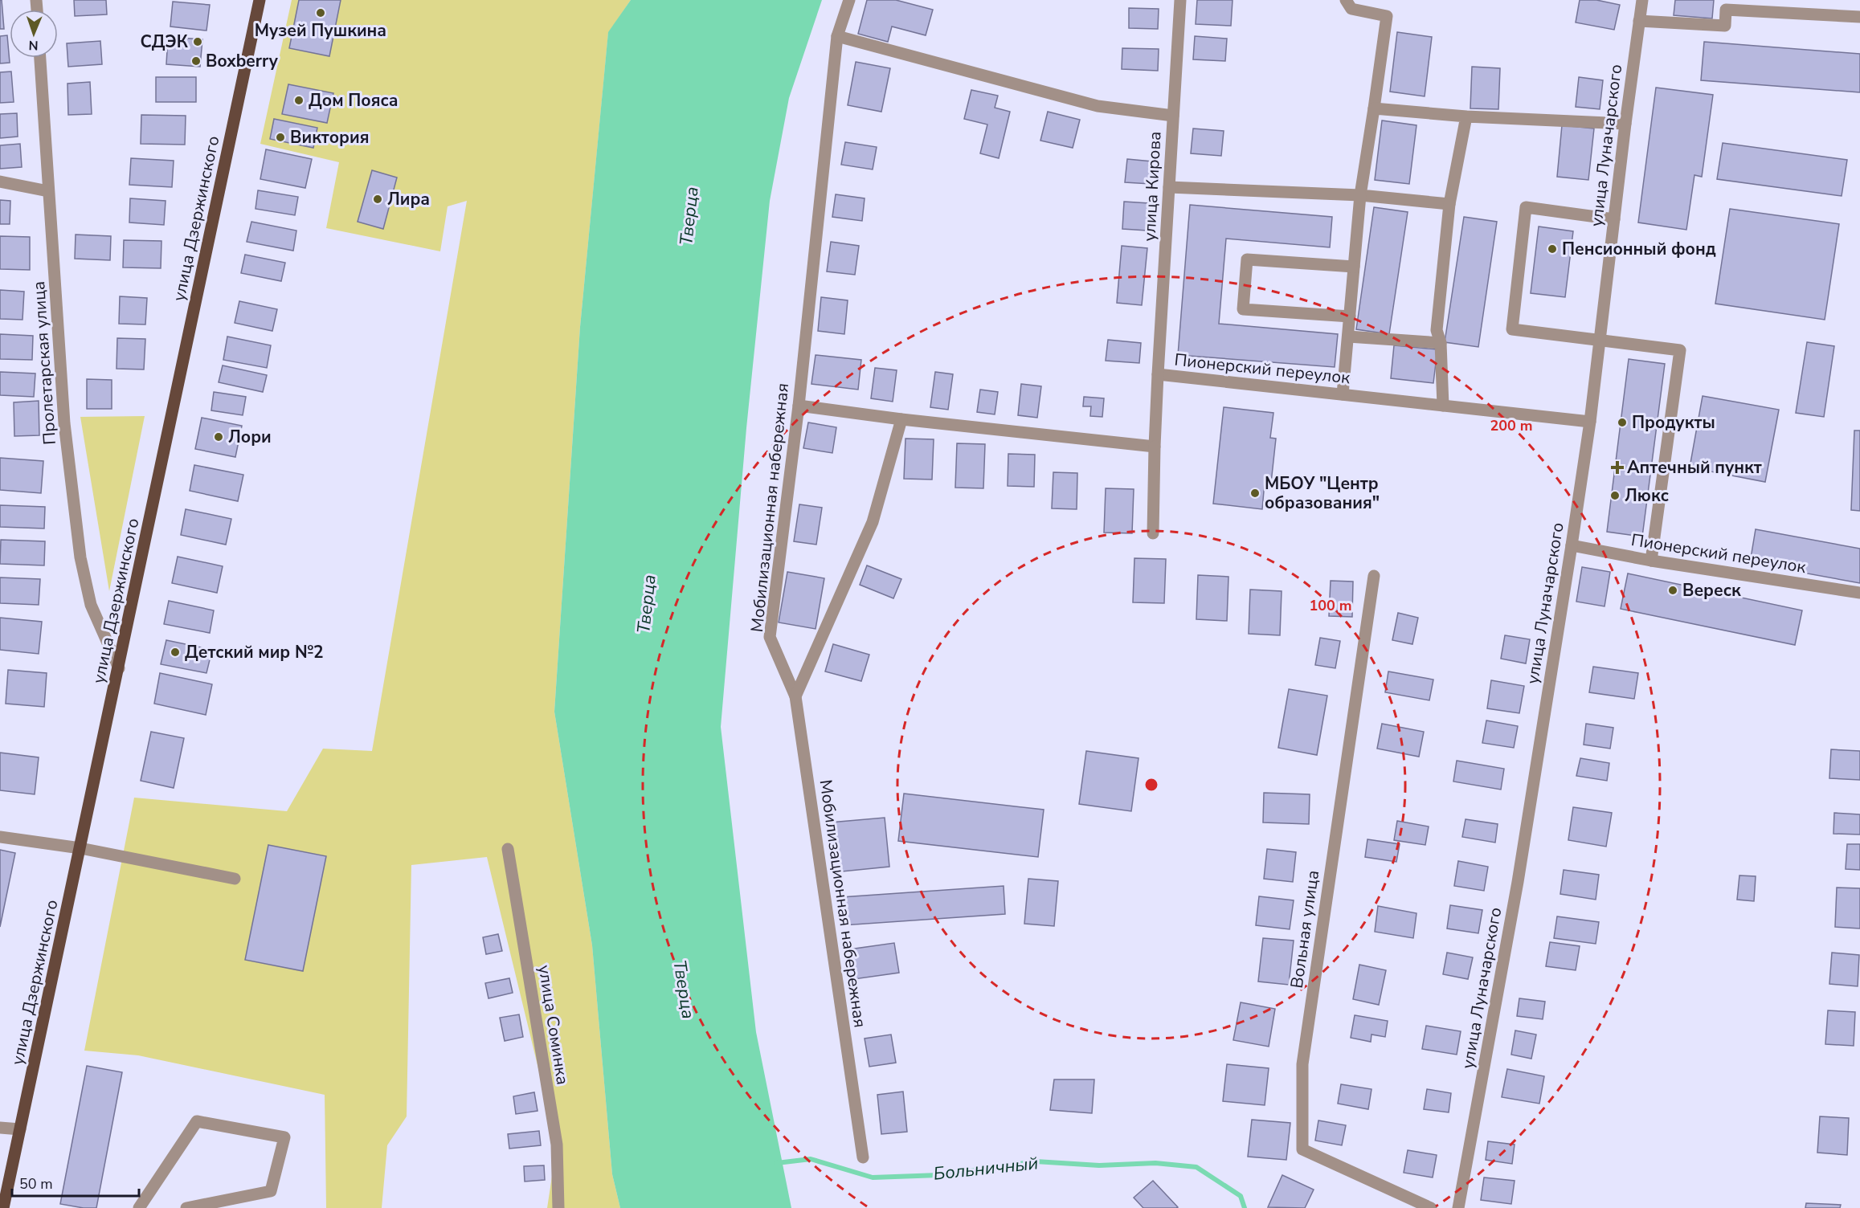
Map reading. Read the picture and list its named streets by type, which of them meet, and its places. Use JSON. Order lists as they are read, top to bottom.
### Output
{
  "streets": {
    "main road": ["улица Дзержинского"],
    "street": [
      "улица Луначарского",
      "улица Кирова",
      "Пролетарская улица",
      "Пионерский переулок",
      "Мобилизационная набережная",
      "Вольная улица",
      "улица Соминка"
    ]
  },
  "crossings": [
    ["улица Луначарского", "Пионерский переулок"],
    ["улица Кирова", "Пионерский переулок"],
    ["улица Дзержинского", "Пролетарская улица"]
  ],
  "water": ["Тверца", "Больничный"],
  "places": {
    "other": [
      "Музей Пушкина",
      "СДЭК",
      "Boxberry",
      "Дом Пояса",
      "Виктория",
      "Лира",
      "Пенсионный фонд",
      "Продукты",
      "Лори",
      "МБОУ \"Центр образования\"",
      "Люкс",
      "Вереск",
      "Детский мир №2"
    ],
    "health": ["Аптечный пункт"]
  },
  "scale_bar": "50 m",
  "north": "bottom",
  "rings": ["200 m", "100 m"]
}
